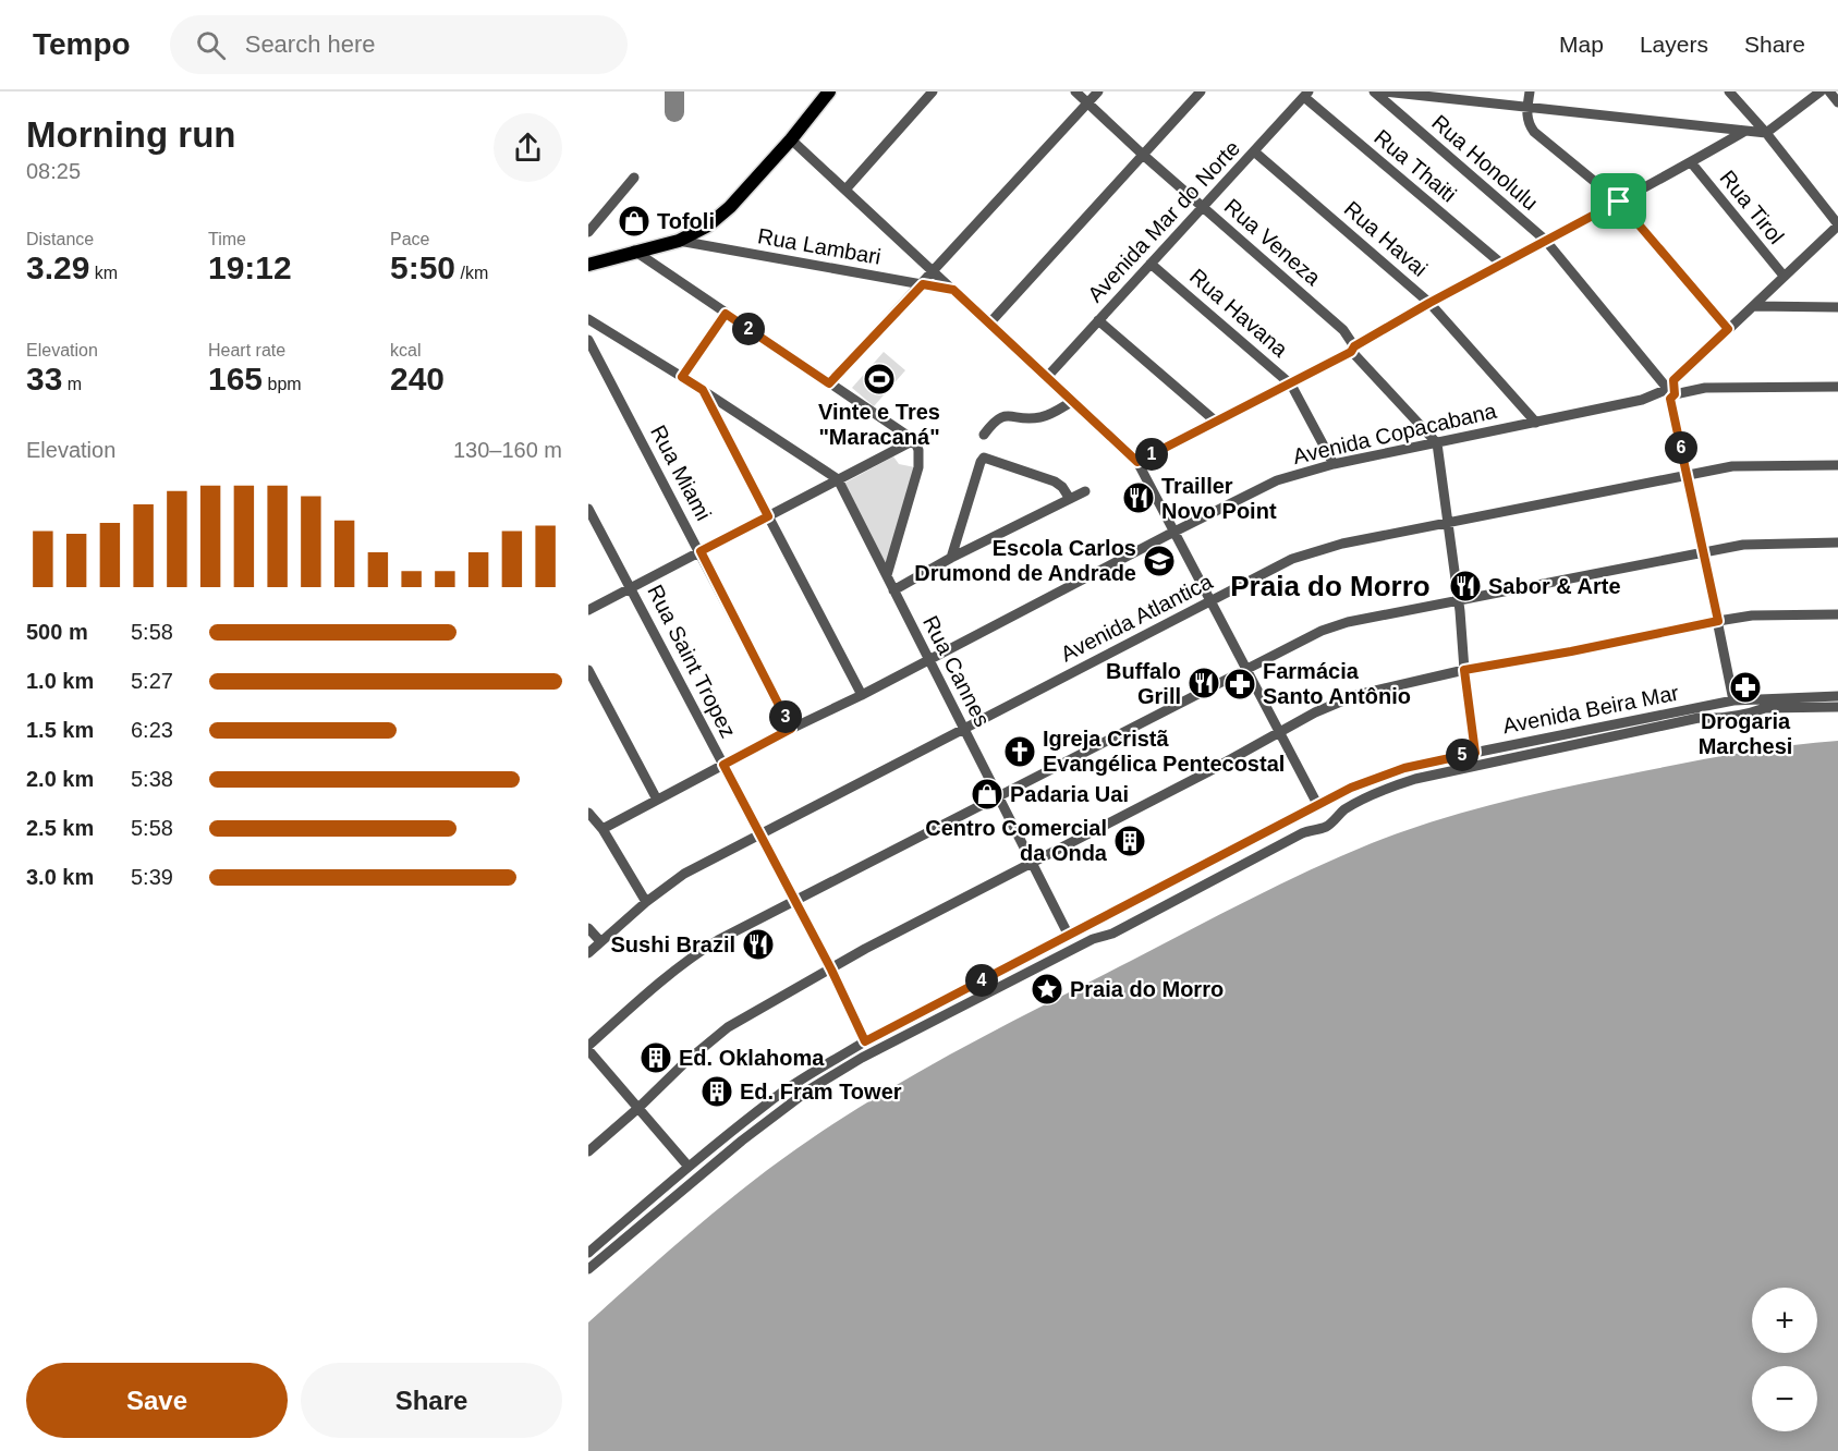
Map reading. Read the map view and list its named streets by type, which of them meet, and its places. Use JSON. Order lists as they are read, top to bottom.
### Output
{
  "streets": {
    "street": [
      "Rua Honolulu",
      "Rua Thaiti",
      "Rua Tirol",
      "Avenida Mar do Norte",
      "Rua Havai",
      "Rua Veneza",
      "Rua Lambari",
      "Rua Havana",
      "Avenida Copacabana",
      "Rua Miami",
      "Avenida Atlantica",
      "Rua Saint Tropez",
      "Rua Cannes",
      "Avenida Beira Mar"
    ]
  },
  "crossings": [
    ["Rua Honolulu", "Avenida Copacabana"],
    ["Rua Thaiti", "Avenida Mar do Norte"],
    ["Avenida Mar do Norte", "Rua Havai"],
    ["Avenida Mar do Norte", "Rua Veneza"],
    ["Avenida Mar do Norte", "Rua Havana"],
    ["Rua Havai", "Avenida Copacabana"],
    ["Rua Veneza", "Avenida Copacabana"],
    ["Rua Havana", "Avenida Copacabana"],
    ["Avenida Copacabana", "Rua Miami"],
    ["Avenida Copacabana", "Rua Saint Tropez"],
    ["Avenida Copacabana", "Rua Cannes"],
    ["Avenida Atlantica", "Rua Saint Tropez"],
    ["Avenida Atlantica", "Rua Cannes"],
    ["Rua Saint Tropez", "Avenida Beira Mar"],
    ["Rua Cannes", "Avenida Beira Mar"]
  ],
  "districts": ["Praia do Morro"],
  "places": {
    "shop": ["Tofoli", "Padaria Uai"],
    "sports": ["Vinte e Tres \"Maracaná\""],
    "restaurant": [
      "Trailler Novo Point",
      "Sabor & Arte",
      "Buffalo Grill",
      "Sushi Brazil"
    ],
    "school or university": ["Escola Carlos Drumond de Andrade"],
    "pharmacy": ["Farmácia Santo Antônio", "Drogaria Marchesi"],
    "church": ["Igreja Cristã Evangélica Pentecostal"],
    "building": ["Centro Comercial da Onda", "Ed. Oklahoma", "Ed. Fram Tower"],
    "place": ["Praia do Morro"]
  },
  "page": {
    "header": "Tempo",
    "search": "Search here",
    "nav": ["Map", "Layers", "Share"],
    "heading": ["Morning run", "08:25"],
    "stats": [
      ["Distance", "3.29 km"],
      ["Time", "19:12"],
      ["Pace", "5:50 /km"],
      ["Elevation", "33 m"],
      ["Heart rate", "165 bpm"],
      ["kcal", "240"]
    ],
    "pins": [
      "2",
      "6",
      "1",
      "3",
      "5",
      "4"
    ],
    "chart": ["Elevation", "130–160 m"],
    "list": [
      {
        "name": "500 m",
        "note": "5:58"
      },
      {
        "name": "1.0 km",
        "note": "5:27"
      },
      {
        "name": "1.5 km",
        "note": "6:23"
      },
      {
        "name": "2.0 km",
        "note": "5:38"
      },
      {
        "name": "2.5 km",
        "note": "5:58"
      },
      {
        "name": "3.0 km",
        "note": "5:39"
      }
    ],
    "map_buttons": ["+", "−"],
    "buttons": ["Save", "Share"]
  }
}
